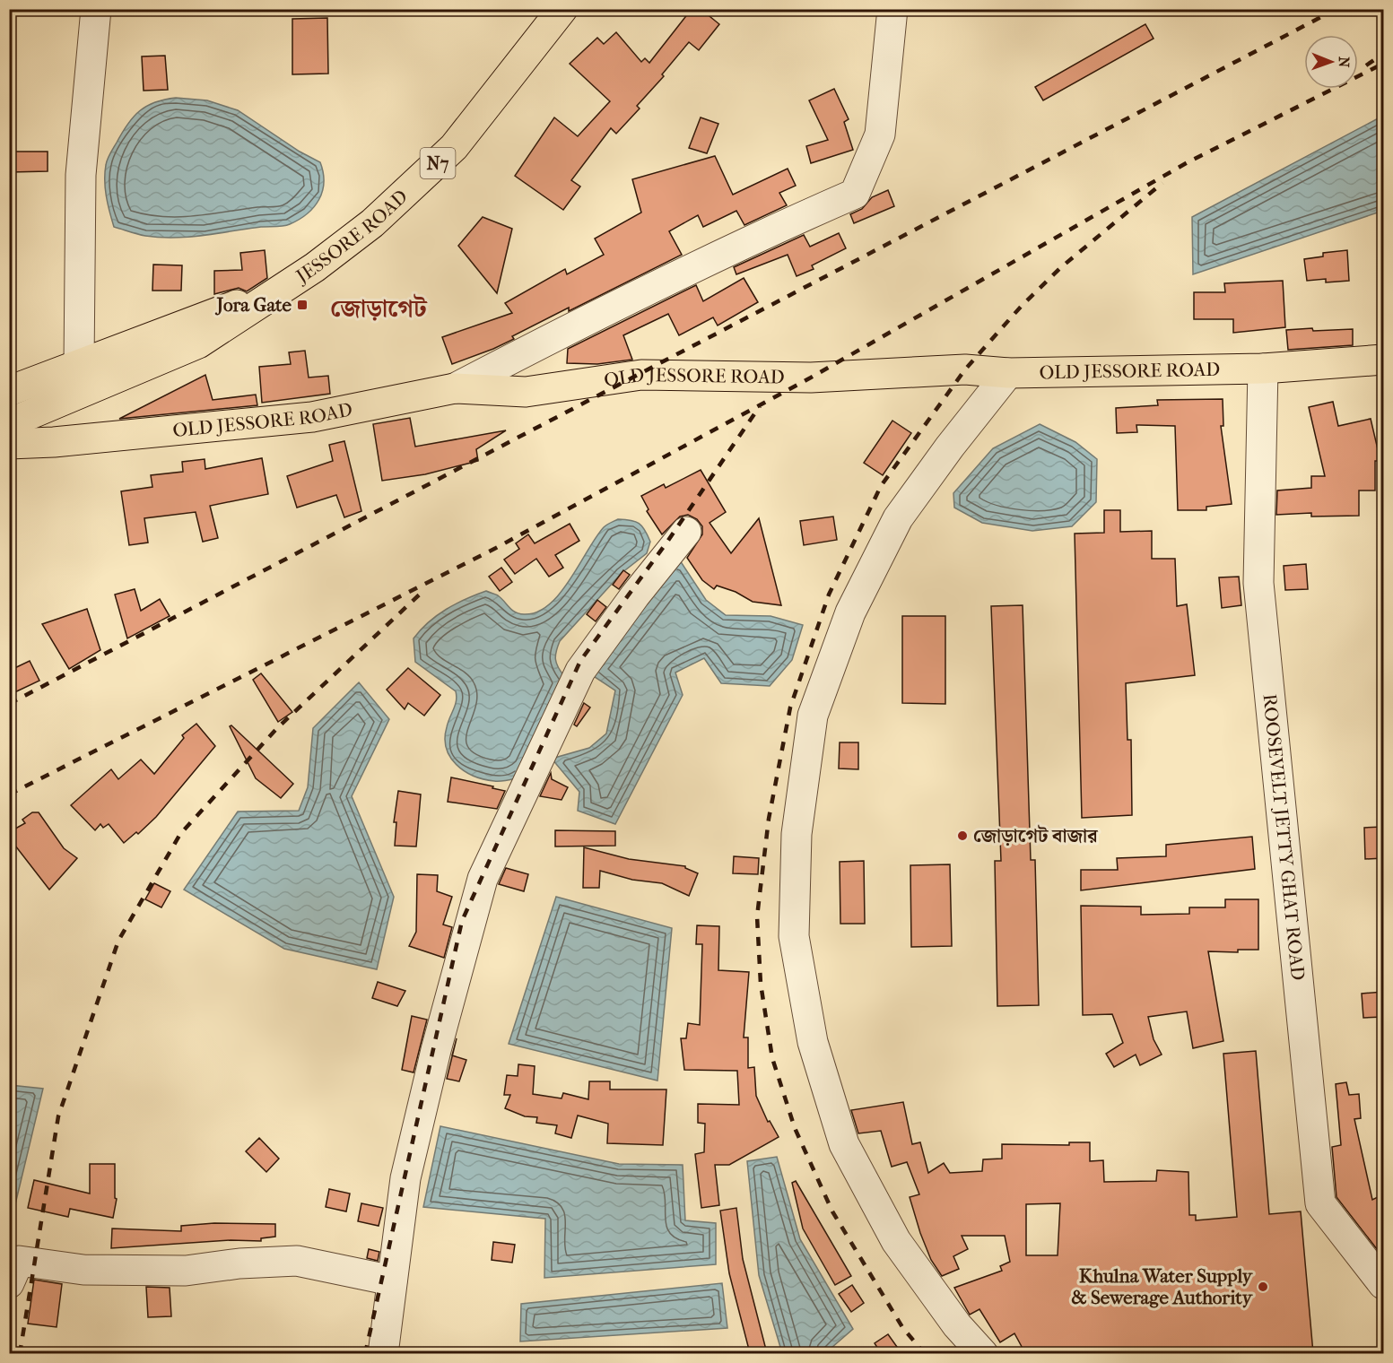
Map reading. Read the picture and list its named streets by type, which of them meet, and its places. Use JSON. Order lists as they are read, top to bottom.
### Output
{
  "streets": {
    "main road": ["N7", "JESSORE ROAD", "OLD JESSORE ROAD"],
    "street": ["ROOSEVELT JETTY GHAT ROAD"]
  },
  "crossings": [
    ["OLD JESSORE ROAD", "ROOSEVELT JETTY GHAT ROAD"]
  ],
  "districts": ["জোড়াগেট"],
  "places": {
    "transit": ["Jora Gate"],
    "other": ["জোড়াগেট বাজার", "Khulna Water Supply & Sewerage Authority"]
  },
  "north": "right"
}
